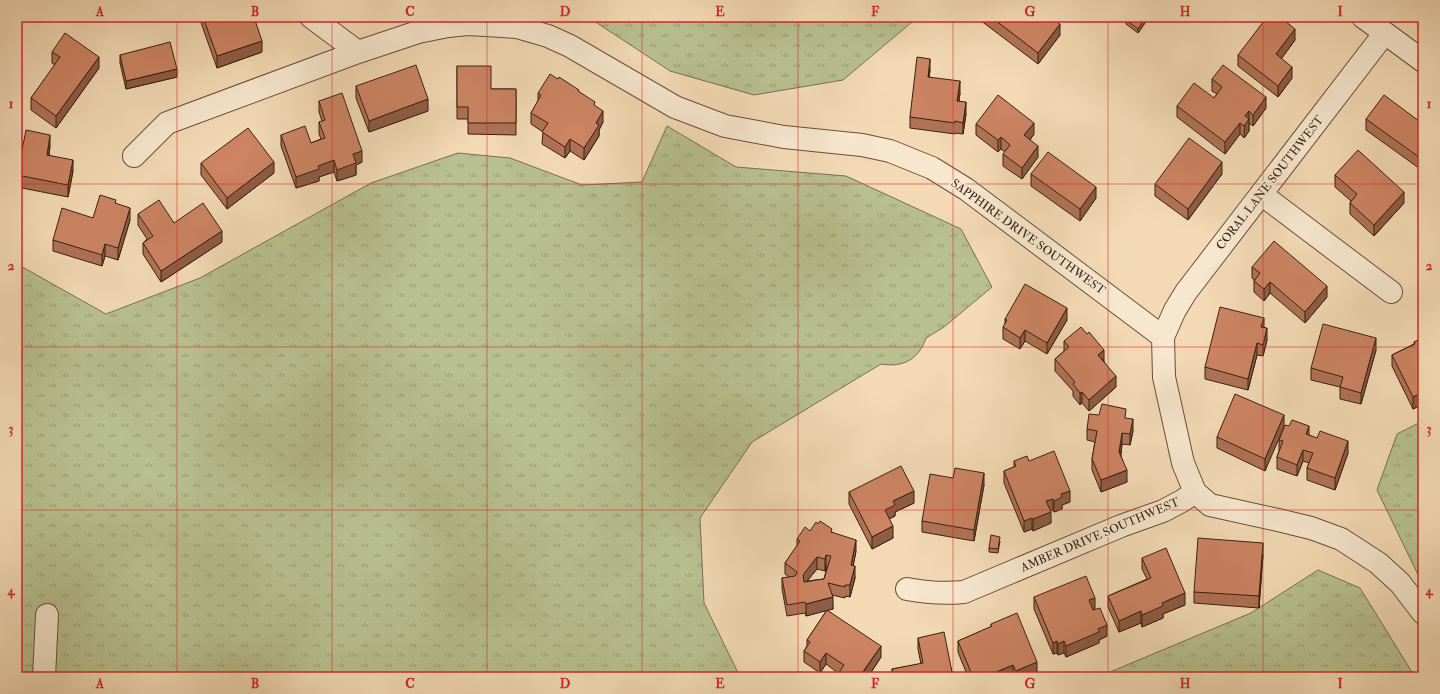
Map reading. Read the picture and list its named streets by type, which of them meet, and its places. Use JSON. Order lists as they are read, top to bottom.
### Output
{
  "streets": {
    "street": ["CORAL LANE SOUTHWEST", "SAPPHIRE DRIVE SOUTHWEST", "AMBER DRIVE SOUTHWEST"]
  },
  "crossings": [
    ["CORAL LANE SOUTHWEST", "SAPPHIRE DRIVE SOUTHWEST"]
  ],
  "grid": {
    "columns": [
      "A",
      "B",
      "C",
      "D",
      "E",
      "F",
      "G",
      "H",
      "I"
    ],
    "rows": [
      "1",
      "2",
      "3",
      "4"
    ]
  }
}
